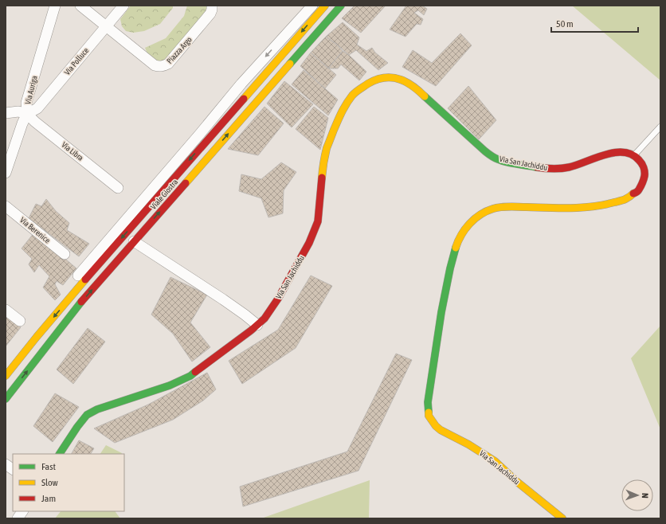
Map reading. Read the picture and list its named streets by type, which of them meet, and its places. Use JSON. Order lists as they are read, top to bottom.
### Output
{
  "streets": {
    "street": [
      "Piazza Argo",
      "Via Polluce",
      "Via Auriga",
      "Via Libra",
      "Via San Jachiddu",
      "Viale Giostra",
      "Via Berenice"
    ]
  },
  "crossings": [
    ["Piazza Argo", "Via Polluce"],
    ["Via Polluce", "Via Auriga"],
    ["Via Polluce", "Via Libra"],
    ["Via Auriga", "Via Libra"]
  ],
  "legend": ["Fast", "Slow", "Jam"],
  "scale_bar": "50 m",
  "north": "right"
}
